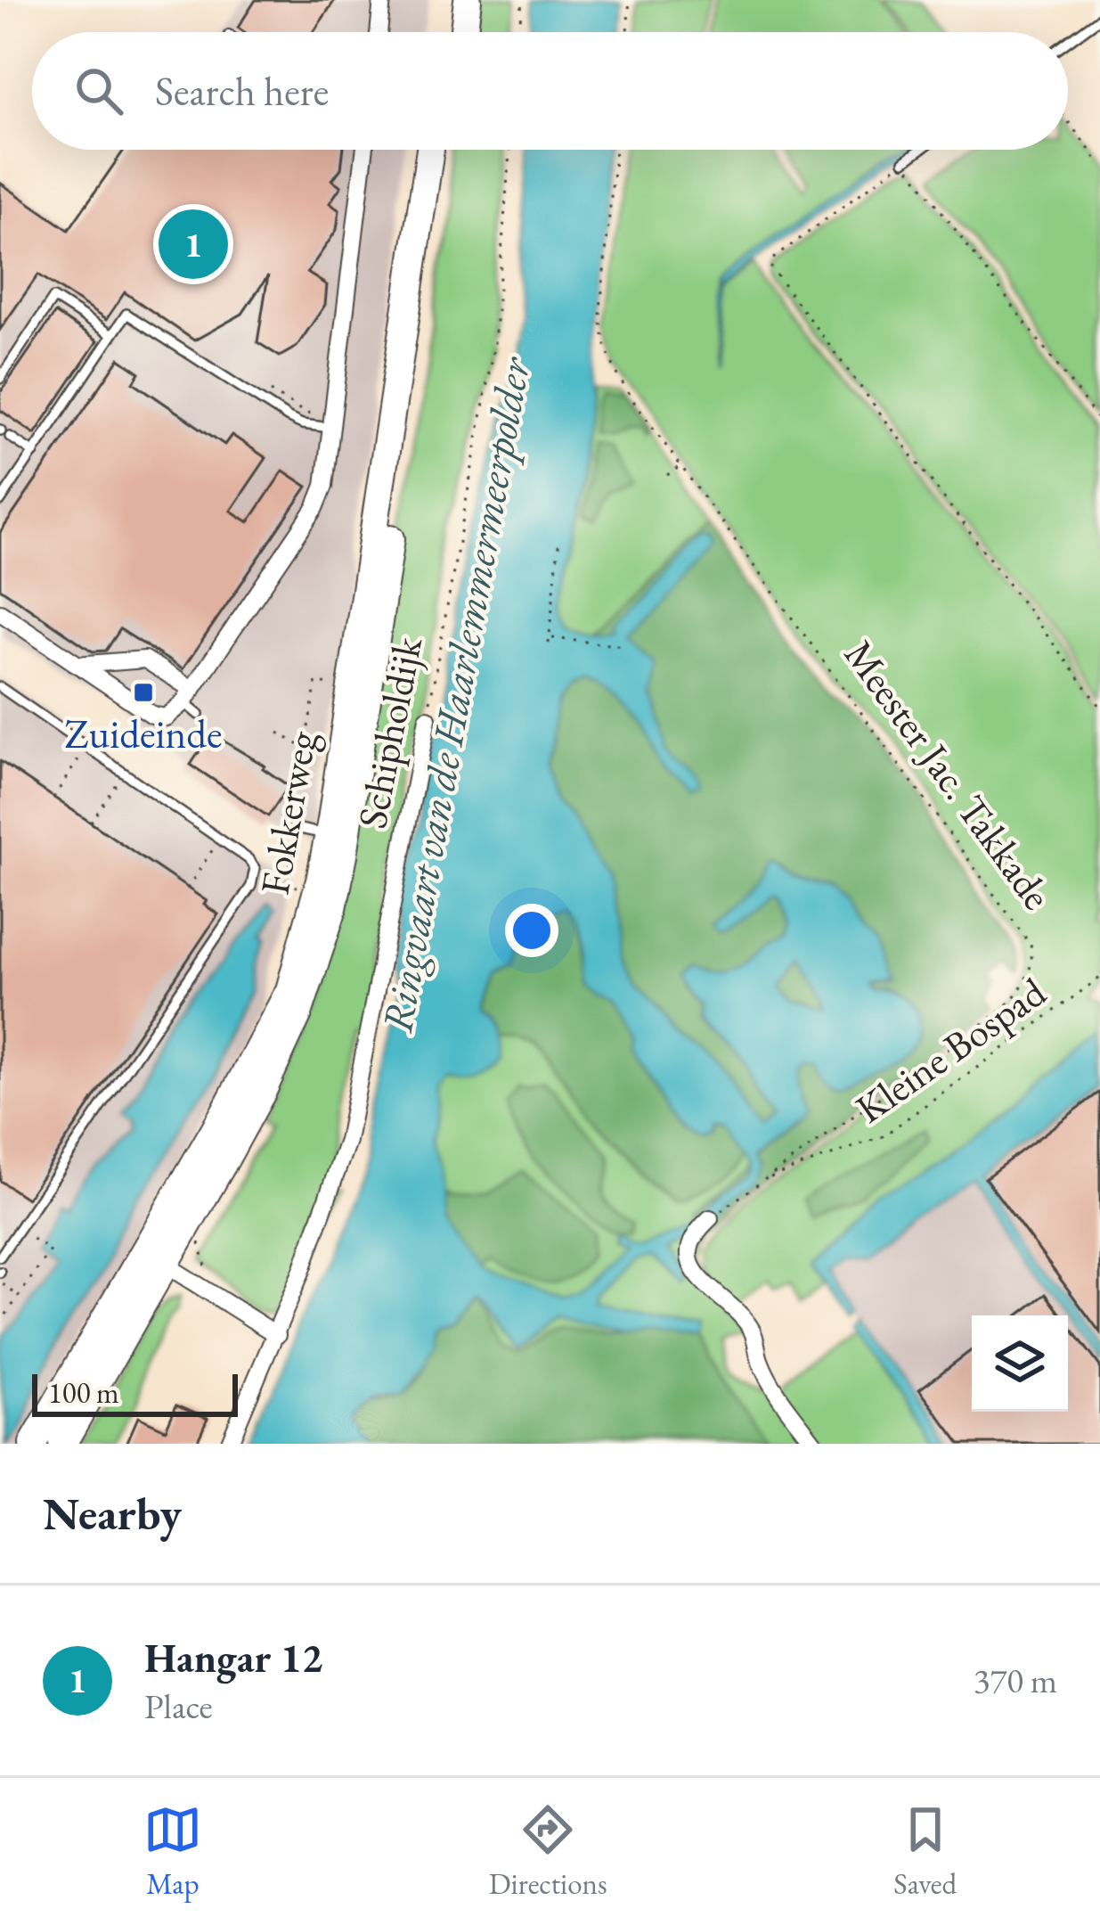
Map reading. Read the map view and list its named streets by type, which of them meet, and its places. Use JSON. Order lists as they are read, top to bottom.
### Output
{
  "streets": {
    "main road": ["Fokkerweg"],
    "street": ["Schipholdijk"],
    "path": ["Meester Jac. Takkade", "Kleine Bospad"]
  },
  "crossings": [
    ["Meester Jac. Takkade", "Kleine Bospad"]
  ],
  "water": ["Ringvaart van de Haarlemmermeerpolder"],
  "places": {
    "transit": ["Zuideinde"]
  },
  "scale_bar": "100 m",
  "page": {
    "search": "Search here",
    "pins": "1",
    "scale": "100 m",
    "heading": "Nearby",
    "list": [
      {
        "mark": "1",
        "name": "Hangar 12",
        "note": "Place",
        "value": "370 m"
      }
    ],
    "nav": ["Map", "Directions", "Saved"]
  }
}
